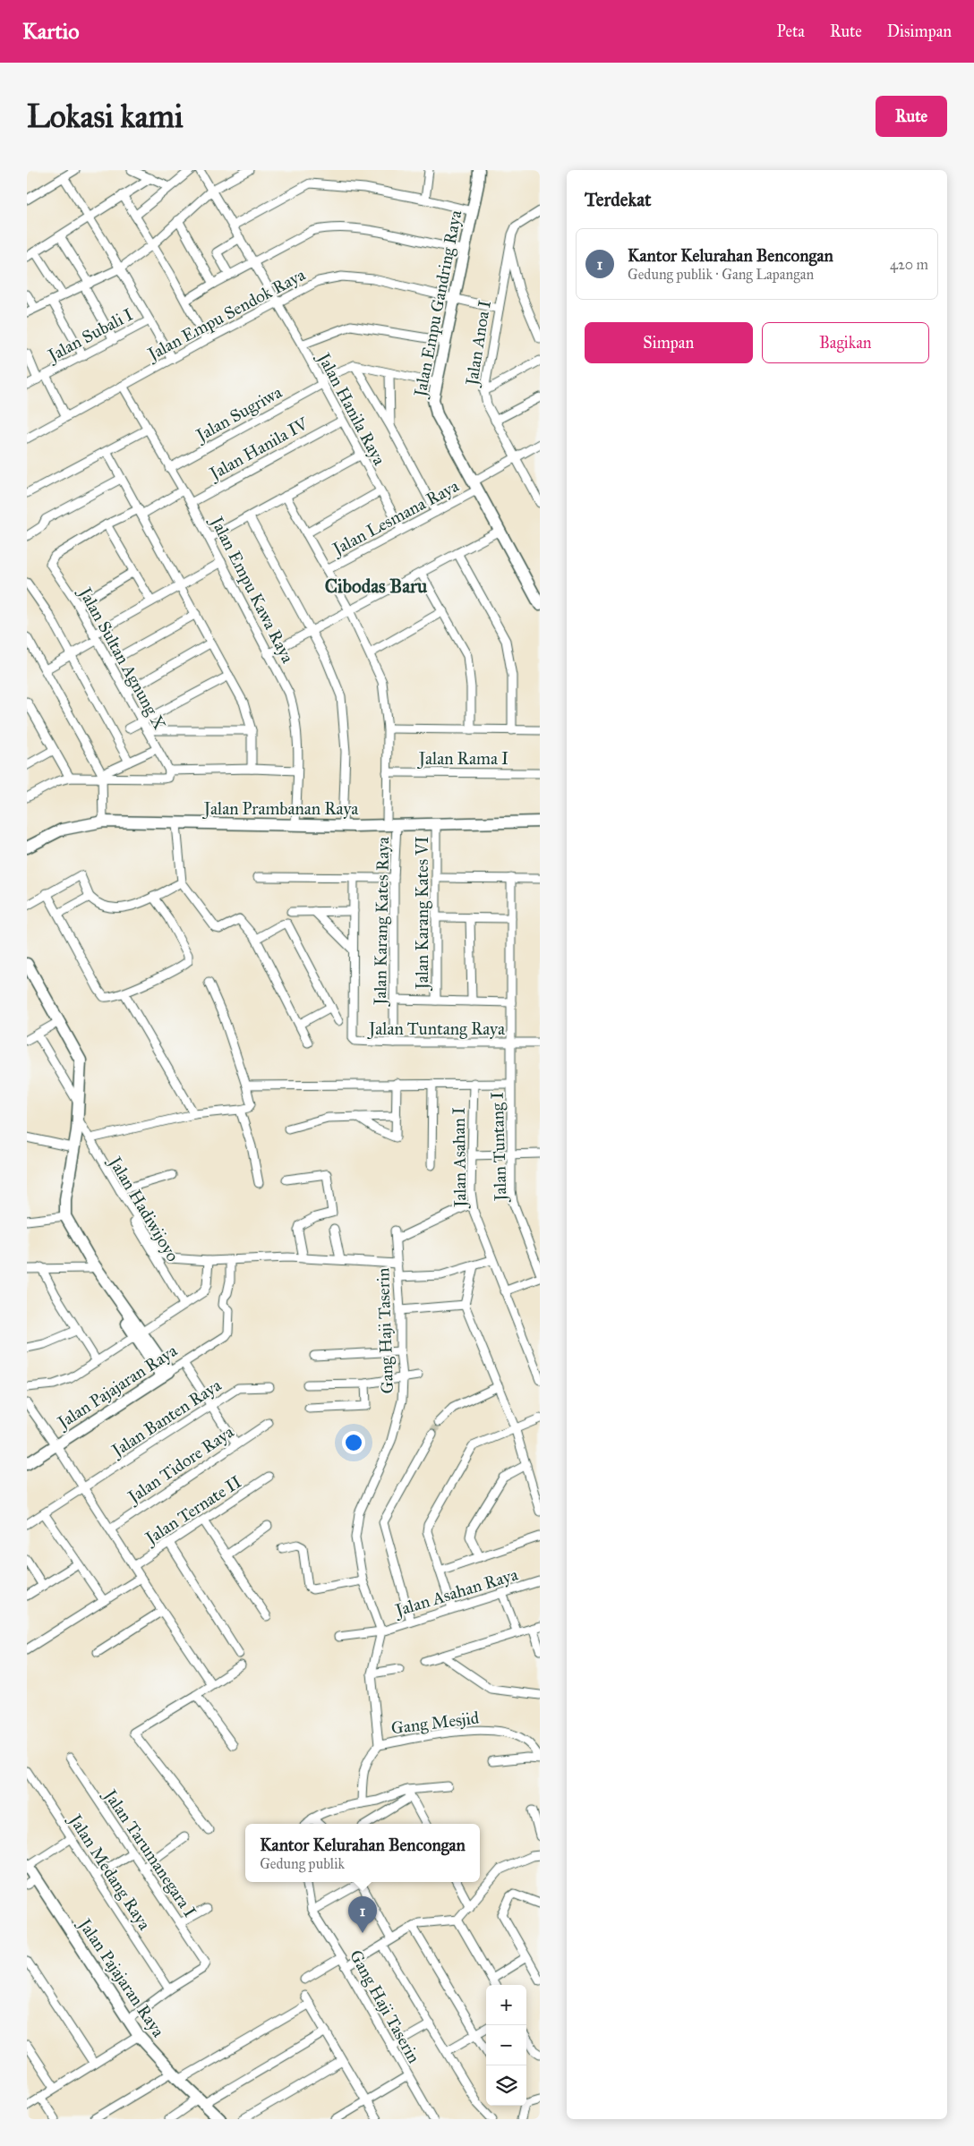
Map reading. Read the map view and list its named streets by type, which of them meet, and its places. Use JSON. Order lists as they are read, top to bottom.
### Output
{
  "streets": {
    "street": [
      "Jalan Empu Gandring Raya",
      "Jalan Empu Sendok Raya",
      "Jalan Subali I",
      "Jalan Anoa I",
      "Jalan Hanila Raya",
      "Jalan Sugriwa",
      "Jalan Hanila IV",
      "Jalan Lesmana Raya",
      "Jalan Empu Kawa Raya",
      "Jalan Sultan Agnung X",
      "Jalan Rama I",
      "Jalan Prambanan Raya",
      "Jalan Karang Kates VI",
      "Jalan Karang Kates Raya",
      "Jalan Tuntang Raya",
      "Jalan Tuntang I",
      "Jalan Asahan I",
      "Jalan Hadiwijoyo",
      "Gang Haji Taserin",
      "Jalan Pajajaran Raya",
      "Jalan Banten Raya",
      "Jalan Tidore Raya",
      "Jalan Ternate II",
      "Jalan Asahan Raya",
      "Gang Mesjid",
      "Jalan Tarumanegara I",
      "Jalan Medang Raya"
    ]
  },
  "crossings": [
    ["Jalan Empu Gandring Raya", "Jalan Empu Sendok Raya"],
    ["Jalan Empu Gandring Raya", "Jalan Lesmana Raya"],
    ["Jalan Empu Sendok Raya", "Jalan Anoa I"],
    ["Jalan Empu Sendok Raya", "Jalan Hanila Raya"],
    ["Jalan Empu Sendok Raya", "Jalan Empu Kawa Raya"],
    ["Jalan Anoa I", "Jalan Lesmana Raya"],
    ["Jalan Hanila Raya", "Jalan Sugriwa"],
    ["Jalan Hanila Raya", "Jalan Hanila IV"],
    ["Jalan Hanila Raya", "Jalan Lesmana Raya"],
    ["Jalan Sugriwa", "Jalan Empu Kawa Raya"],
    ["Jalan Hanila IV", "Jalan Empu Kawa Raya"],
    ["Jalan Lesmana Raya", "Jalan Karang Kates Raya"],
    ["Jalan Empu Kawa Raya", "Jalan Prambanan Raya"],
    ["Jalan Rama I", "Jalan Karang Kates Raya"],
    ["Jalan Prambanan Raya", "Jalan Karang Kates VI"],
    ["Jalan Prambanan Raya", "Jalan Karang Kates Raya"],
    ["Jalan Karang Kates Raya", "Jalan Tuntang Raya"],
    ["Jalan Tuntang Raya", "Jalan Tuntang I"],
    ["Gang Haji Taserin", "Jalan Asahan Raya"],
    ["Jalan Tarumanegara I", "Jalan Medang Raya"]
  ],
  "districts": ["Cibodas Baru"],
  "page": {
    "header": "Kartio",
    "nav": ["Peta", "Rute", "Disimpan"],
    "buttons": [
      "Rute",
      ["Simpan", "Bagikan"]
    ],
    "title": "Lokasi kami",
    "heading": "Terdekat",
    "list": [
      {
        "mark": "1",
        "name": "Kantor Kelurahan Bencongan",
        "note": "Gedung publik · Gang Lapangan",
        "value": "420 m"
      }
    ],
    "popup": ["Kantor Kelurahan Bencongan", "Gedung publik"],
    "pins": "1",
    "map_buttons": ["+", "−"]
  }
}
